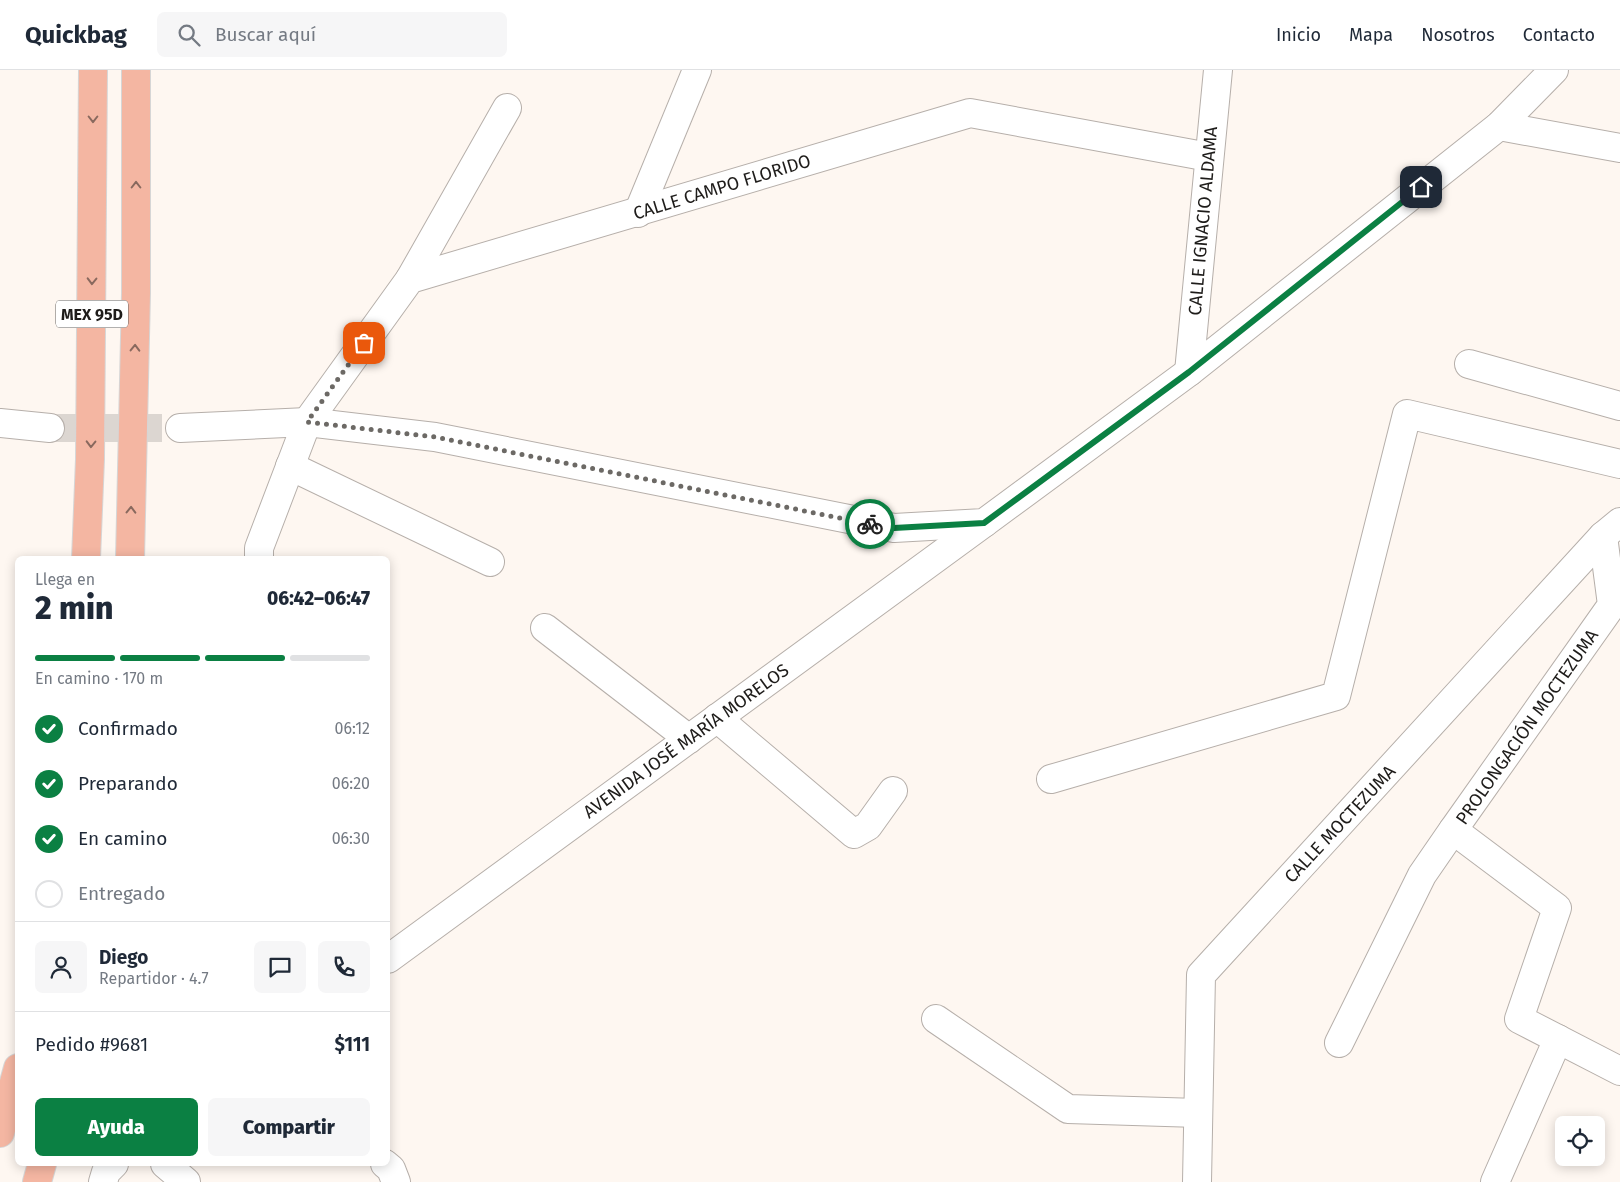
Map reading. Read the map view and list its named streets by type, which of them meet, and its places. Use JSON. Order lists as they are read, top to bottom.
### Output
{
  "streets": {
    "highway": ["MEX 95D"],
    "street": [
      "CALLE CAMPO FLORIDO",
      "CALLE IGNACIO ALDAMA",
      "PROLONGACIÓN MOCTEZUMA",
      "AVENIDA JOSÉ MARÍA MORELOS",
      "CALLE MOCTEZUMA"
    ]
  },
  "crossings": [
    ["CALLE CAMPO FLORIDO", "CALLE IGNACIO ALDAMA"],
    ["CALLE IGNACIO ALDAMA", "AVENIDA JOSÉ MARÍA MORELOS"],
    ["PROLONGACIÓN MOCTEZUMA", "CALLE MOCTEZUMA"]
  ],
  "page": {
    "header": "Quickbag",
    "search": "Buscar aquí",
    "nav": [
      "Inicio",
      "Mapa",
      "Nosotros",
      "Contacto"
    ],
    "heading": ["2 min", "Llega en", "06:42–06:47"],
    "panel": [
      "Diego",
      "Repartidor · 4.7",
      "Pedido #9681",
      "$111"
    ],
    "bar": "En camino · 170 m",
    "list": [
      ["Confirmado", "06:12"],
      ["Preparando", "06:20"],
      ["En camino", "06:30"],
      "Entregado"
    ],
    "buttons": ["Ayuda", "Compartir"]
  }
}
